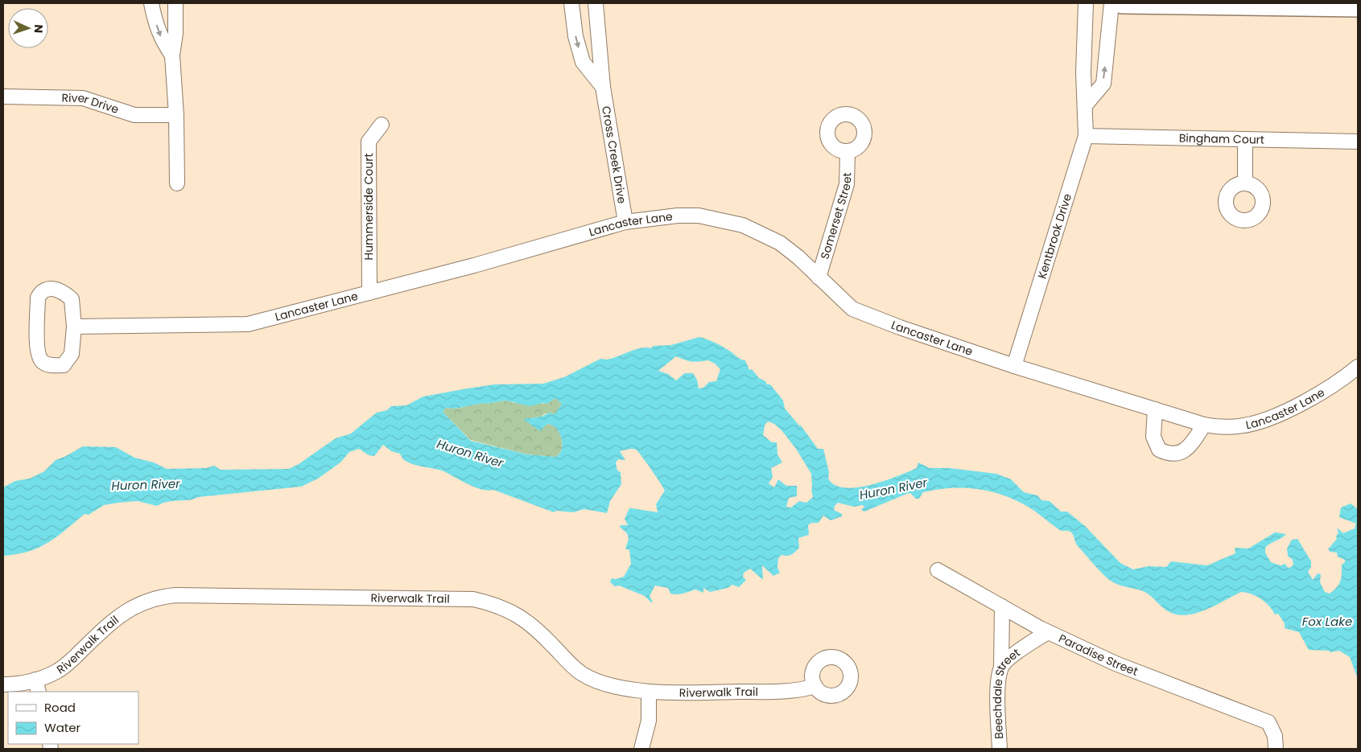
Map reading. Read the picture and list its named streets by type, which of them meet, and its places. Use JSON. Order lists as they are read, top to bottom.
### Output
{
  "streets": {
    "street": [
      "River Drive",
      "Bingham Court",
      "Cross Creek Drive",
      "Hummerside Court",
      "Somerset Street",
      "Lancaster Lane",
      "Kentbrook Drive",
      "Riverwalk Trail",
      "Paradise Street",
      "Beechdale Street"
    ]
  },
  "crossings": [
    ["Bingham Court", "Kentbrook Drive"],
    ["Cross Creek Drive", "Lancaster Lane"],
    ["Hummerside Court", "Lancaster Lane"],
    ["Somerset Street", "Lancaster Lane"],
    ["Lancaster Lane", "Kentbrook Drive"],
    ["Paradise Street", "Beechdale Street"]
  ],
  "water": ["Huron River", "Fox Lake"],
  "legend": ["Road", "Water"],
  "north": "right"
}
